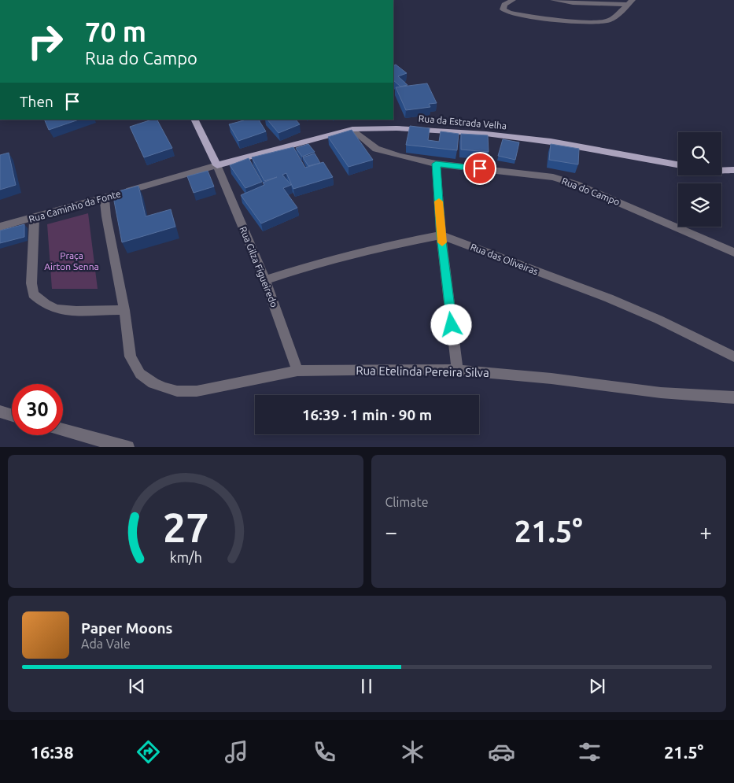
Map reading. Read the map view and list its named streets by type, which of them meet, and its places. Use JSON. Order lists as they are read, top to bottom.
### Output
{
  "streets": {
    "main road": ["Rua da Estrada Velha"],
    "street": [
      "Rua do Campo",
      "Rua Caminho da Fonte",
      "Rua das Oliveiras",
      "Rua Gilza Figueiredo",
      "Rua Etelinda Pereira Silva"
    ]
  },
  "crossings": [
    ["Rua da Estrada Velha", "Rua do Campo"],
    ["Rua da Estrada Velha", "Rua Caminho da Fonte"],
    ["Rua da Estrada Velha", "Rua Gilza Figueiredo"],
    ["Rua Caminho da Fonte", "Rua Gilza Figueiredo"],
    ["Rua Gilza Figueiredo", "Rua Etelinda Pereira Silva"]
  ],
  "parks": ["Praça Airton Senna"],
  "page": {
    "turn": ["70 m", "Rua do Campo"],
    "then": "Then",
    "limit": "30",
    "trip": "16:39 · 1 min · 90 m",
    "tile": "Climate",
    "heat": ["−", "21.5°", "+"],
    "song": ["Paper Moons", "Ada Vale"],
    "tabs": ["16:38", "21.5°"],
    "gauge": ["27", "km/h"]
  }
}
